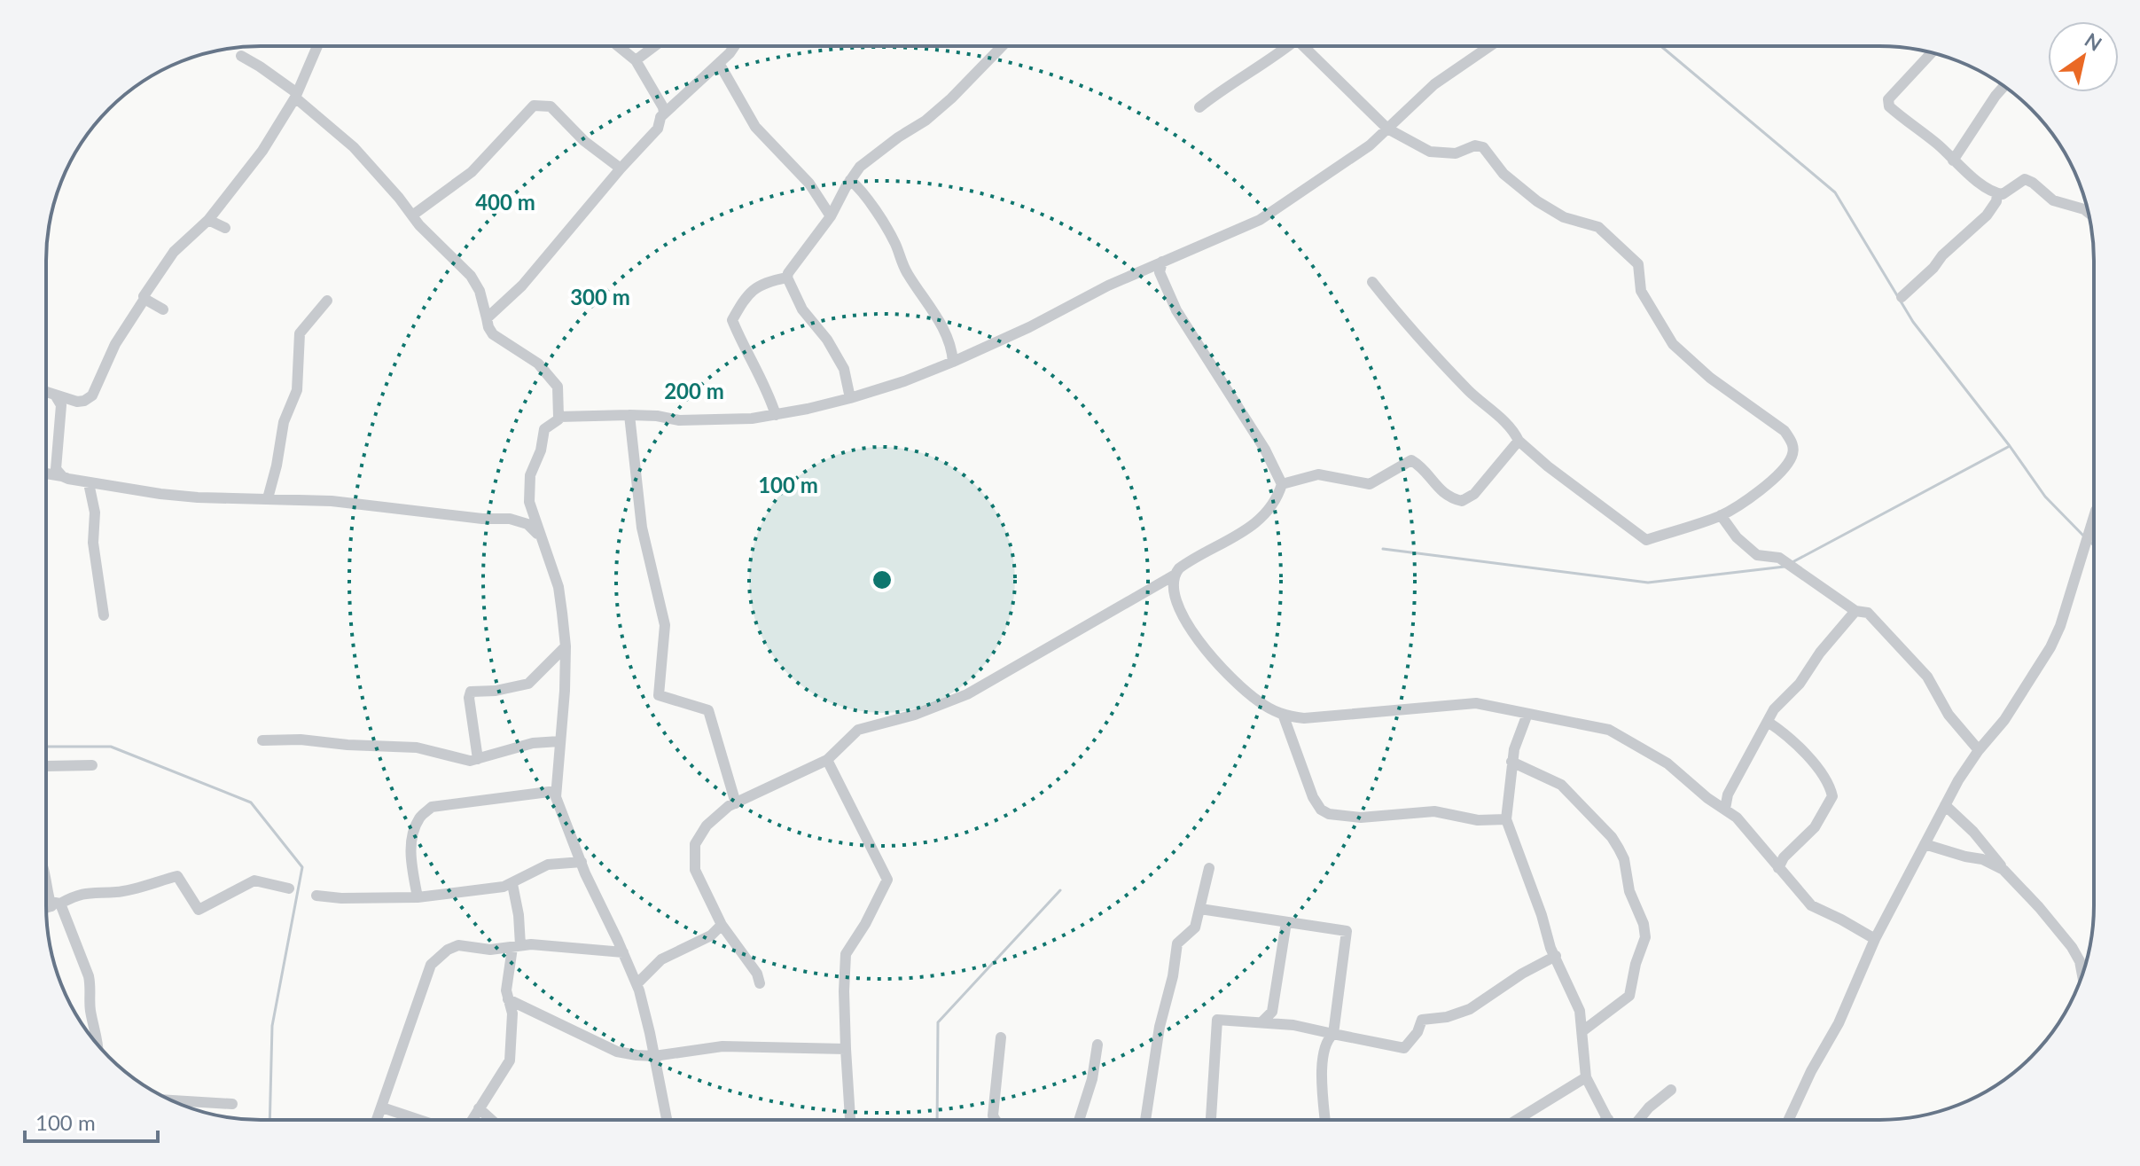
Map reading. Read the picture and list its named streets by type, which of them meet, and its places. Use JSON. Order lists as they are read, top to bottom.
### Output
{
  "scale_bar": "100 m",
  "north": "top right",
  "rings": [
    "400 m",
    "300 m",
    "200 m",
    "100 m"
  ]
}
